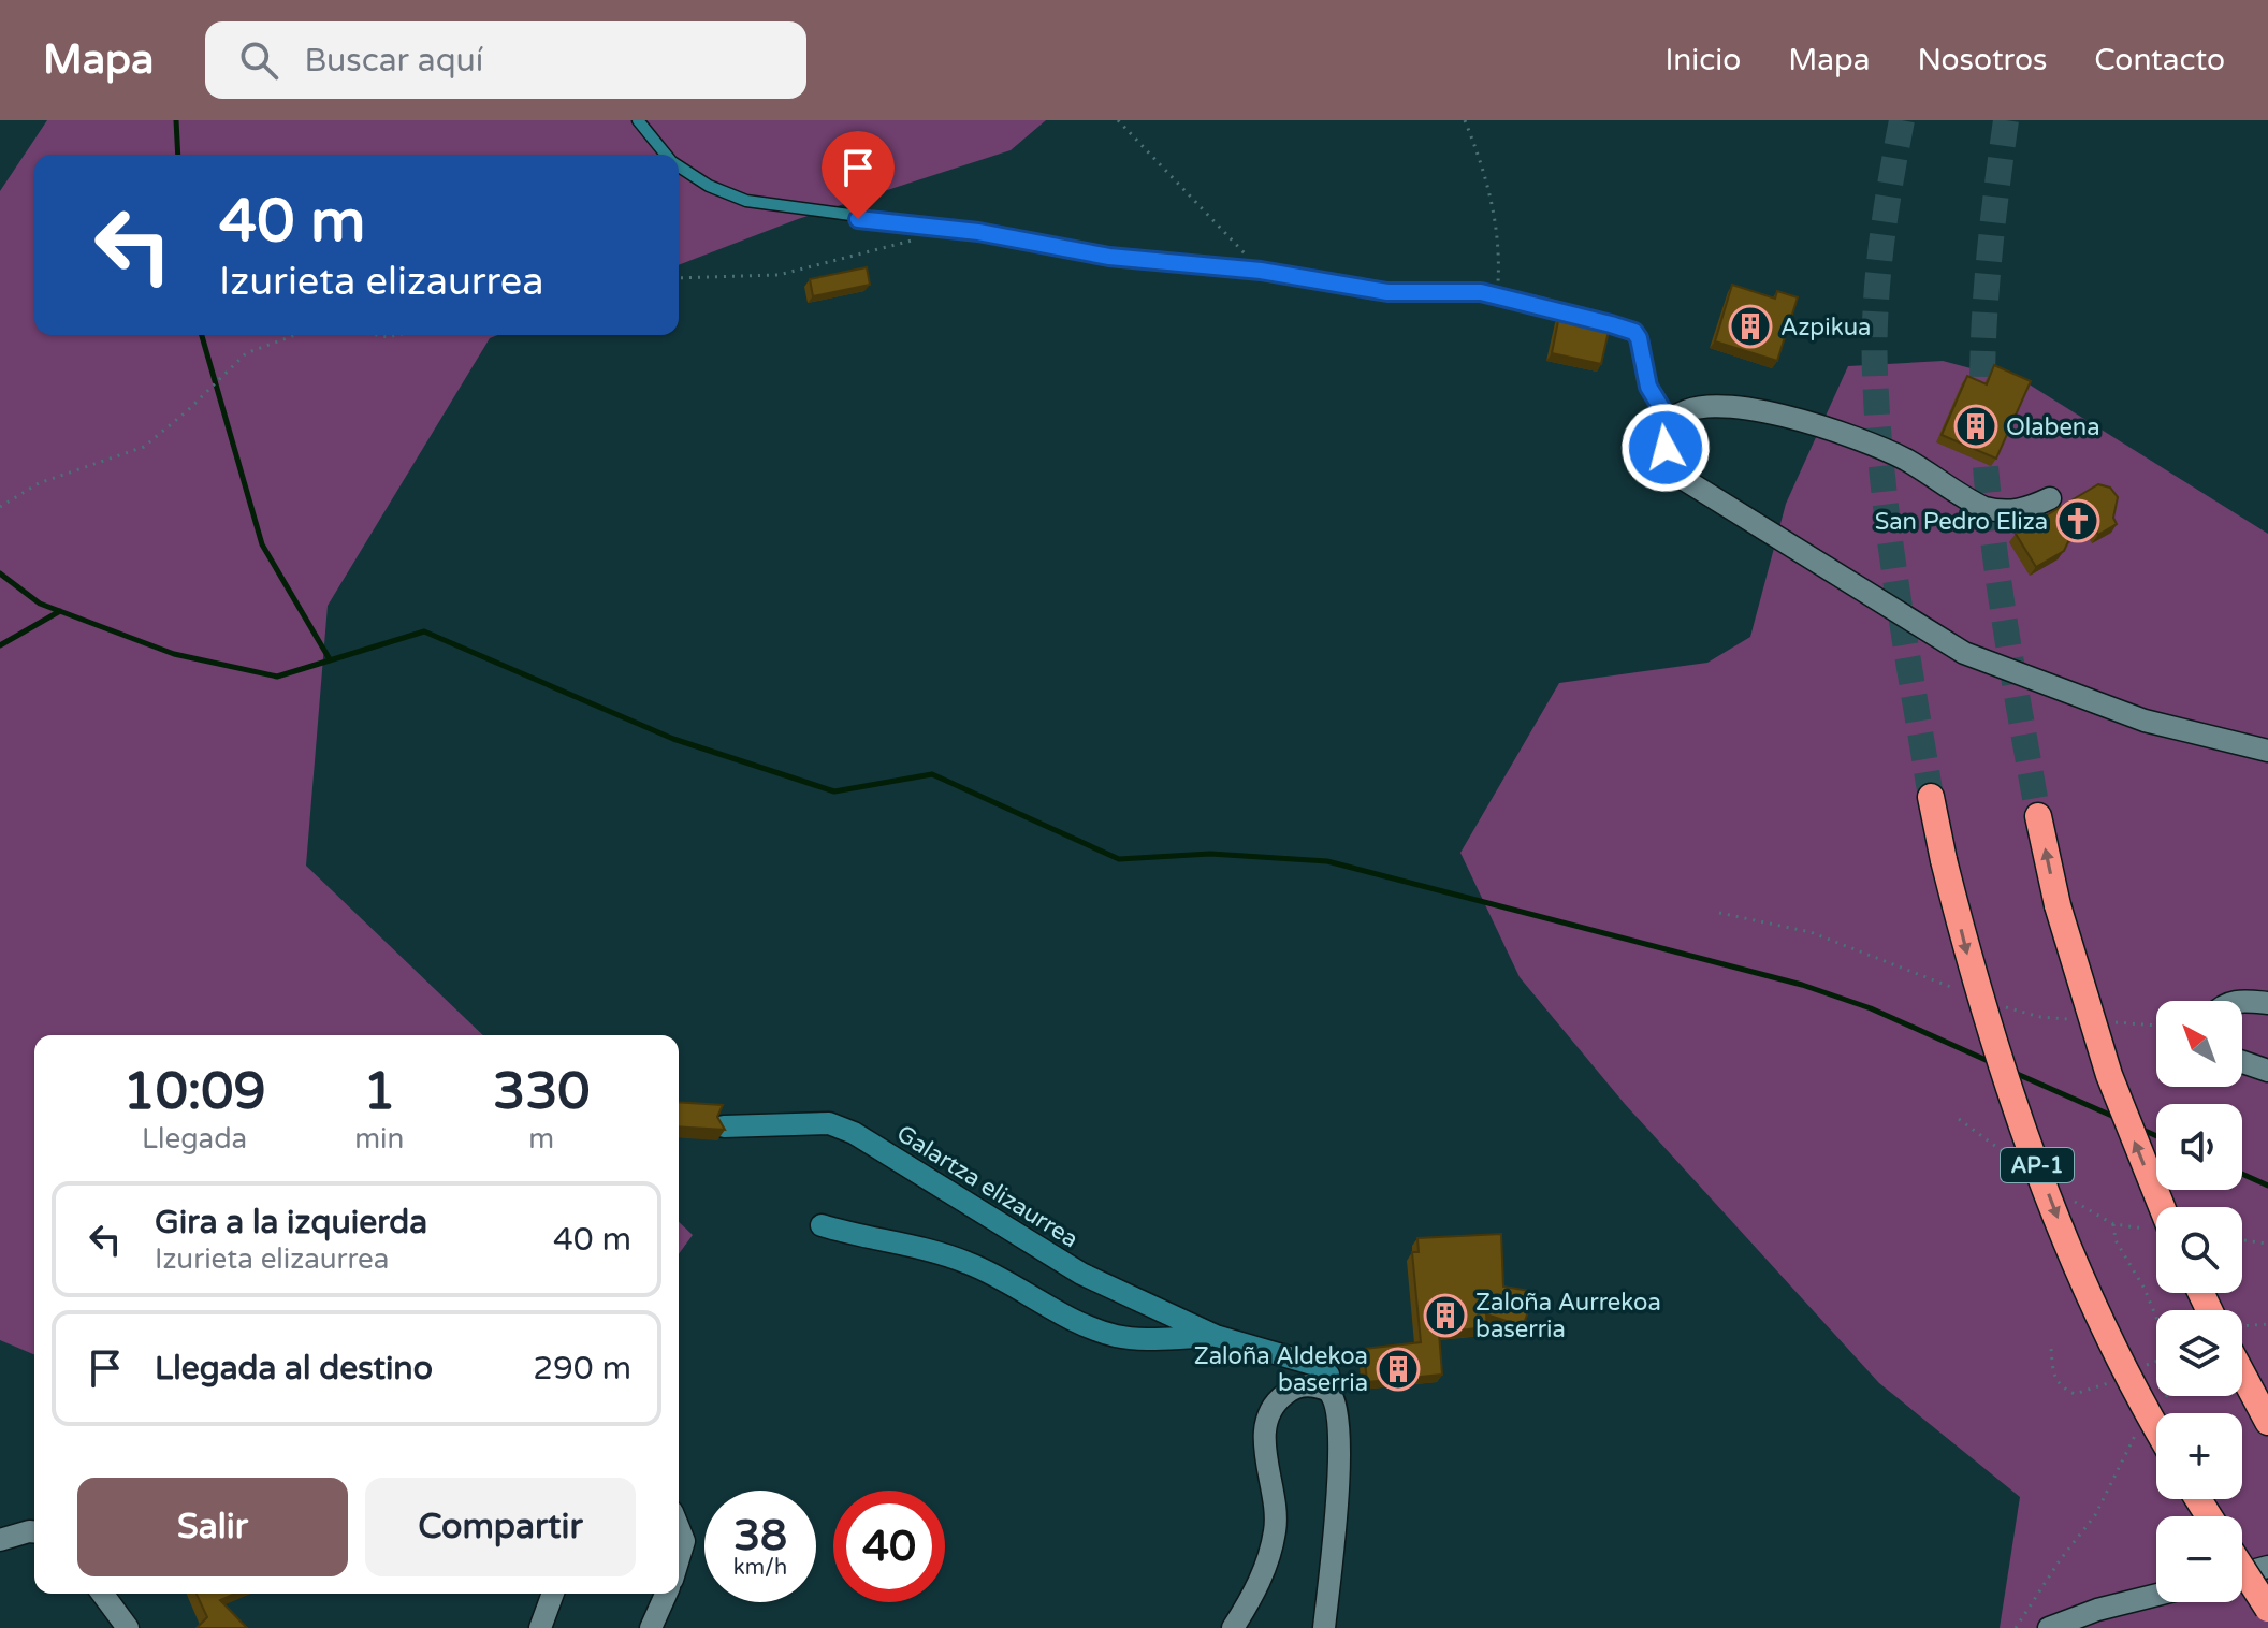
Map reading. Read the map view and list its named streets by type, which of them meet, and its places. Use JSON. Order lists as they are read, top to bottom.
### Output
{
  "streets": {
    "highway": ["AP-1"],
    "street": ["Galartza elizaurrea"]
  },
  "places": {
    "building": [
      "Azpikua",
      "Olabena",
      "Zaloña Aurrekoa baserria",
      "Zaloña Aldekoa baserria"
    ],
    "church": ["San Pedro Eliza"]
  },
  "north": "top left",
  "page": {
    "header": "Mapa",
    "search": "Buscar aquí",
    "nav": [
      "Inicio",
      "Mapa",
      "Nosotros",
      "Contacto"
    ],
    "turn": ["40 m", "Izurieta elizaurrea"],
    "map_buttons": ["+", "−"],
    "eta": [
      "10:09",
      "Llegada",
      "1",
      "min",
      "330",
      "m"
    ],
    "list": [
      {
        "name": "Gira a la izquierda",
        "note": "Izurieta elizaurrea",
        "value": "40 m"
      },
      {
        "name": "Llegada al destino",
        "value": "290 m"
      }
    ],
    "buttons": ["Salir", "Compartir"],
    "speed": "38 km/h",
    "limit": "40"
  }
}
